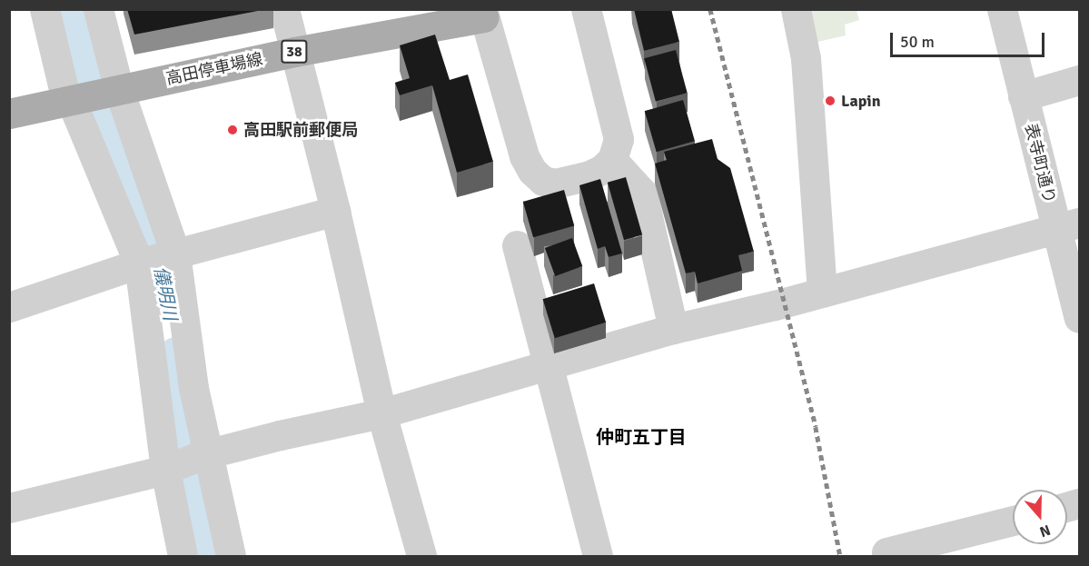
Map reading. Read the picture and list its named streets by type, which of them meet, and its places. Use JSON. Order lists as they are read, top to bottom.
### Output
{
  "streets": {
    "main road": ["38", "高田停車場線"],
    "street": ["表寺町通り"]
  },
  "districts": ["仲町五丁目"],
  "water": ["儀明川"],
  "places": ["Lapin", "高田駅前郵便局"],
  "scale_bar": "50 m",
  "north": "bottom"
}
